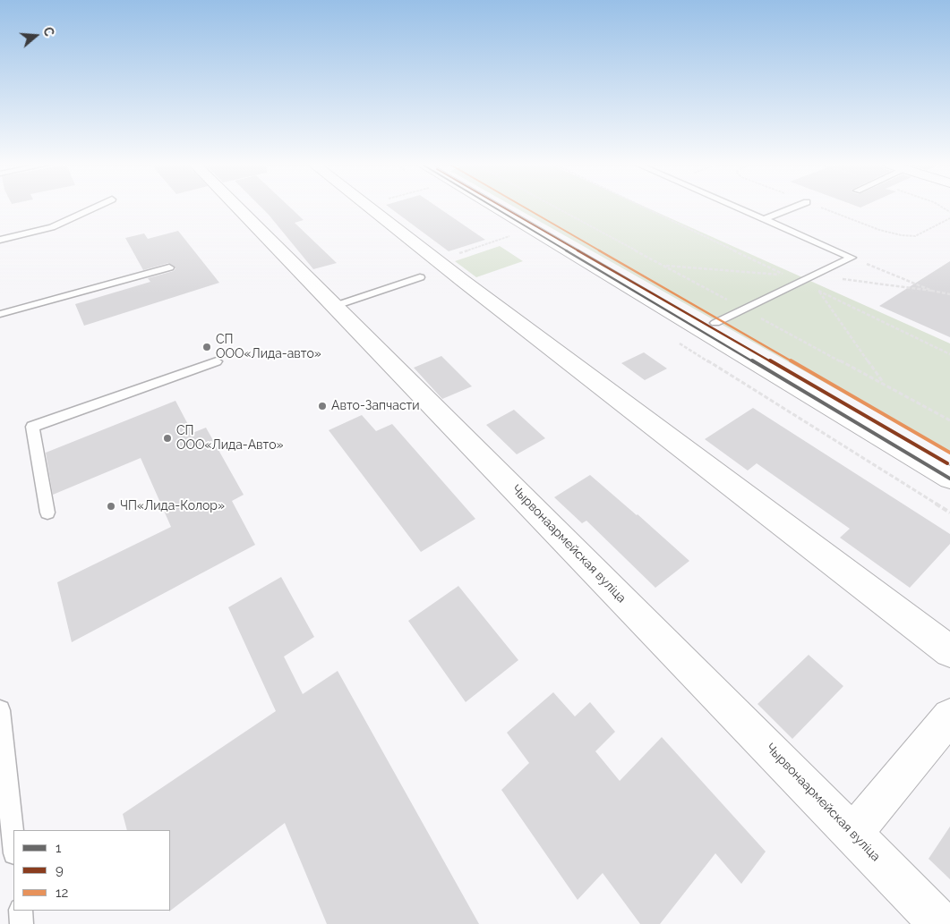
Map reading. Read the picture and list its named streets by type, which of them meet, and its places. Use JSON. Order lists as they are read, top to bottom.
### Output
{
  "streets": {
    "street": ["Чырвонаармейская вуліца"]
  },
  "places": [
    "СП ООО«Лида-авто»",
    "Авто-Запчасти",
    "СП ООО«Лида-Авто»",
    "ЧП«Лида-Колор»"
  ],
  "lines": ["transit line 1", "transit line 9", "transit line 12"],
  "legend": ["1", "9", "12"],
  "north": "right"
}
